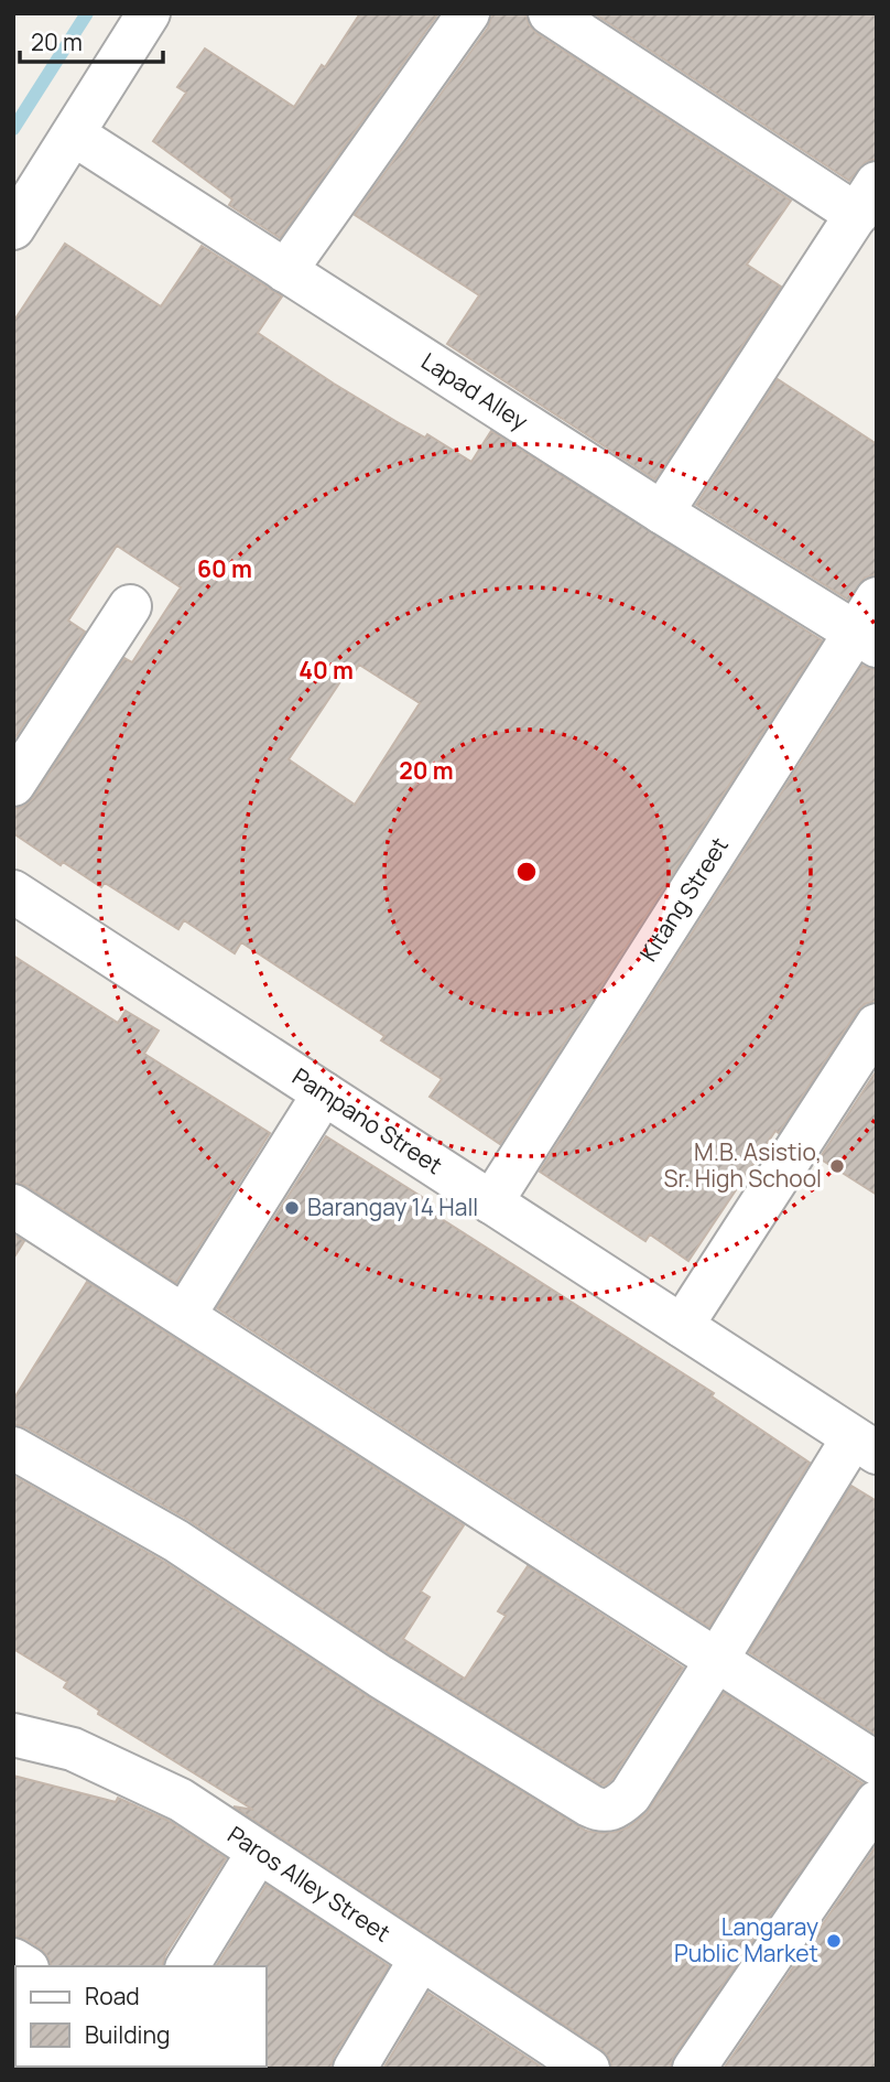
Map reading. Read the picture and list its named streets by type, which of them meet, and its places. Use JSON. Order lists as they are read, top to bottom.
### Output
{
  "streets": {
    "street": [
      "Lapad Alley",
      "Kitang Street",
      "Pampano Street",
      "Paros Alley Street"
    ]
  },
  "crossings": [
    ["Lapad Alley", "Kitang Street"],
    ["Kitang Street", "Pampano Street"]
  ],
  "places": ["M.B. Asistio, Sr. High School", "Barangay 14 Hall", "Langaray Public Market"],
  "legend": ["Road", "Building"],
  "scale_bar": "20 m",
  "rings": ["60 m", "40 m", "20 m"]
}
